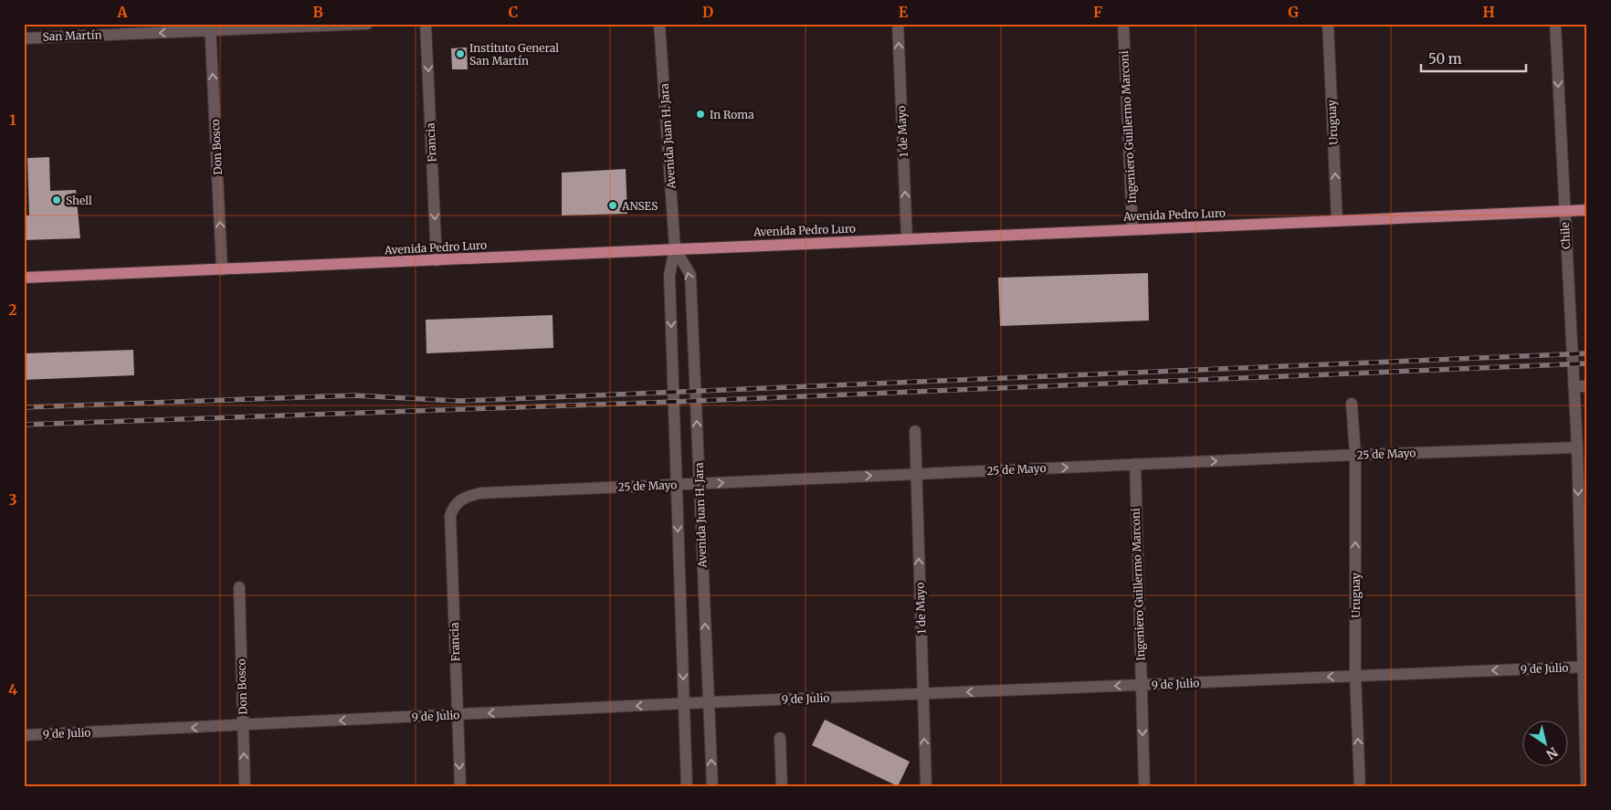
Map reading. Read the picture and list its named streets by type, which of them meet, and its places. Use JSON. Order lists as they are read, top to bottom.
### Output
{
  "streets": {
    "main road": ["Avenida Pedro Luro"],
    "street": [
      "San Martín",
      "Uruguay",
      "Ingeniero Guillermo Marconi",
      "1 de Mayo",
      "Avenida Juan H. Jara",
      "Francia",
      "Don Bosco",
      "Chile",
      "25 de Mayo",
      "9 de Julio"
    ]
  },
  "crossings": [
    ["San Martín", "Don Bosco"],
    ["Uruguay", "Avenida Pedro Luro"],
    ["Uruguay", "25 de Mayo"],
    ["Uruguay", "9 de Julio"],
    ["Ingeniero Guillermo Marconi", "Avenida Pedro Luro"],
    ["Ingeniero Guillermo Marconi", "25 de Mayo"],
    ["Ingeniero Guillermo Marconi", "9 de Julio"],
    ["1 de Mayo", "Avenida Pedro Luro"],
    ["1 de Mayo", "25 de Mayo"],
    ["1 de Mayo", "9 de Julio"],
    ["Avenida Juan H. Jara", "Avenida Pedro Luro"],
    ["Avenida Juan H. Jara", "25 de Mayo"],
    ["Avenida Juan H. Jara", "9 de Julio"],
    ["Francia", "Avenida Pedro Luro"],
    ["Francia", "25 de Mayo"],
    ["Francia", "9 de Julio"],
    ["Don Bosco", "Avenida Pedro Luro"],
    ["Don Bosco", "9 de Julio"],
    ["Avenida Pedro Luro", "Chile"],
    ["Chile", "25 de Mayo"],
    ["Chile", "9 de Julio"]
  ],
  "one_way": [
    "San Martín",
    "Uruguay",
    "1 de Mayo",
    "Francia",
    "Don Bosco",
    "Chile",
    "25 de Mayo",
    "9 de Julio"
  ],
  "places": [
    "Instituto General San Martín",
    "In Roma",
    "Shell",
    "ANSES"
  ],
  "scale_bar": "50 m",
  "north": "bottom right",
  "grid": {
    "columns": [
      "A",
      "B",
      "C",
      "D",
      "E",
      "F",
      "G",
      "H"
    ],
    "rows": [
      "1",
      "2",
      "3",
      "4"
    ]
  }
}
